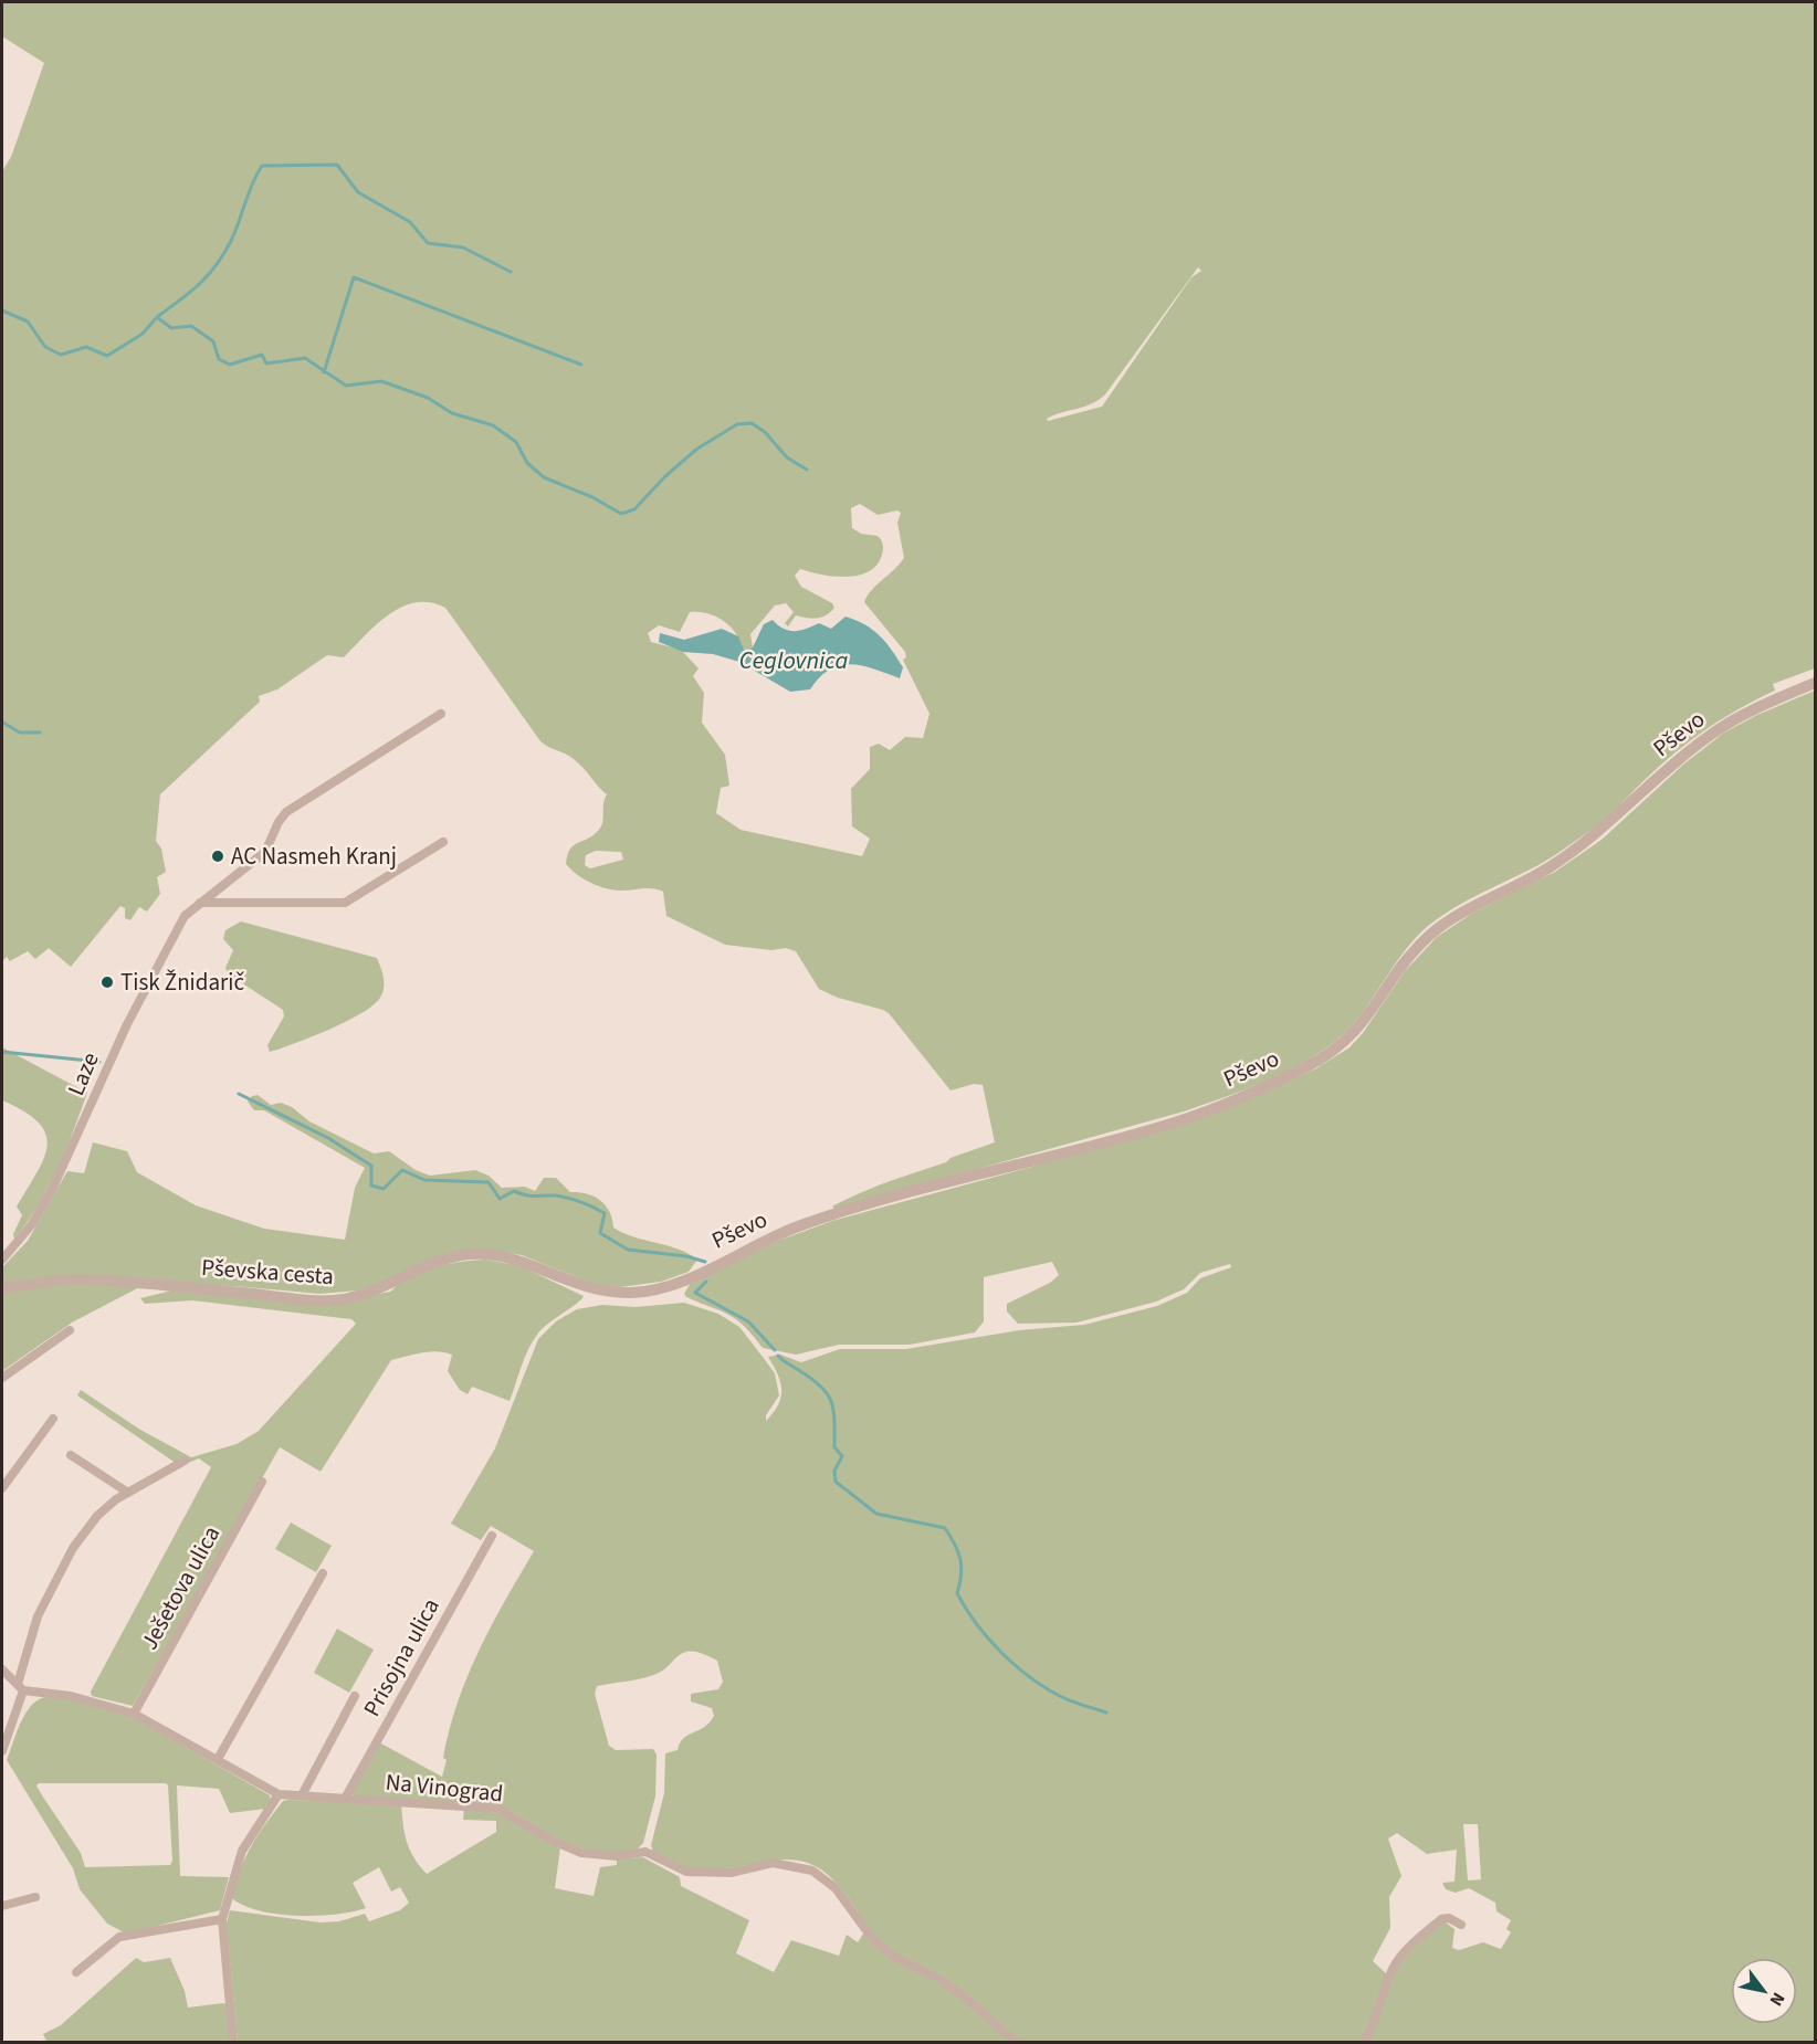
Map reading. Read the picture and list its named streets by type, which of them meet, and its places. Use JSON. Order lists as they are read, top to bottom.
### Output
{
  "streets": {
    "street": [
      "Pševo",
      "Laze",
      "Pševska cesta",
      "Ješetova ulica",
      "Prisojna ulica",
      "Na Vinograd"
    ]
  },
  "crossings": [
    ["Pševo", "Pševska cesta"],
    ["Prisojna ulica", "Na Vinograd"]
  ],
  "water": ["Ceglovnica"],
  "places": ["AC Nasmeh Kranj", "Tisk Žnidarič"],
  "north": "bottom right"
}
